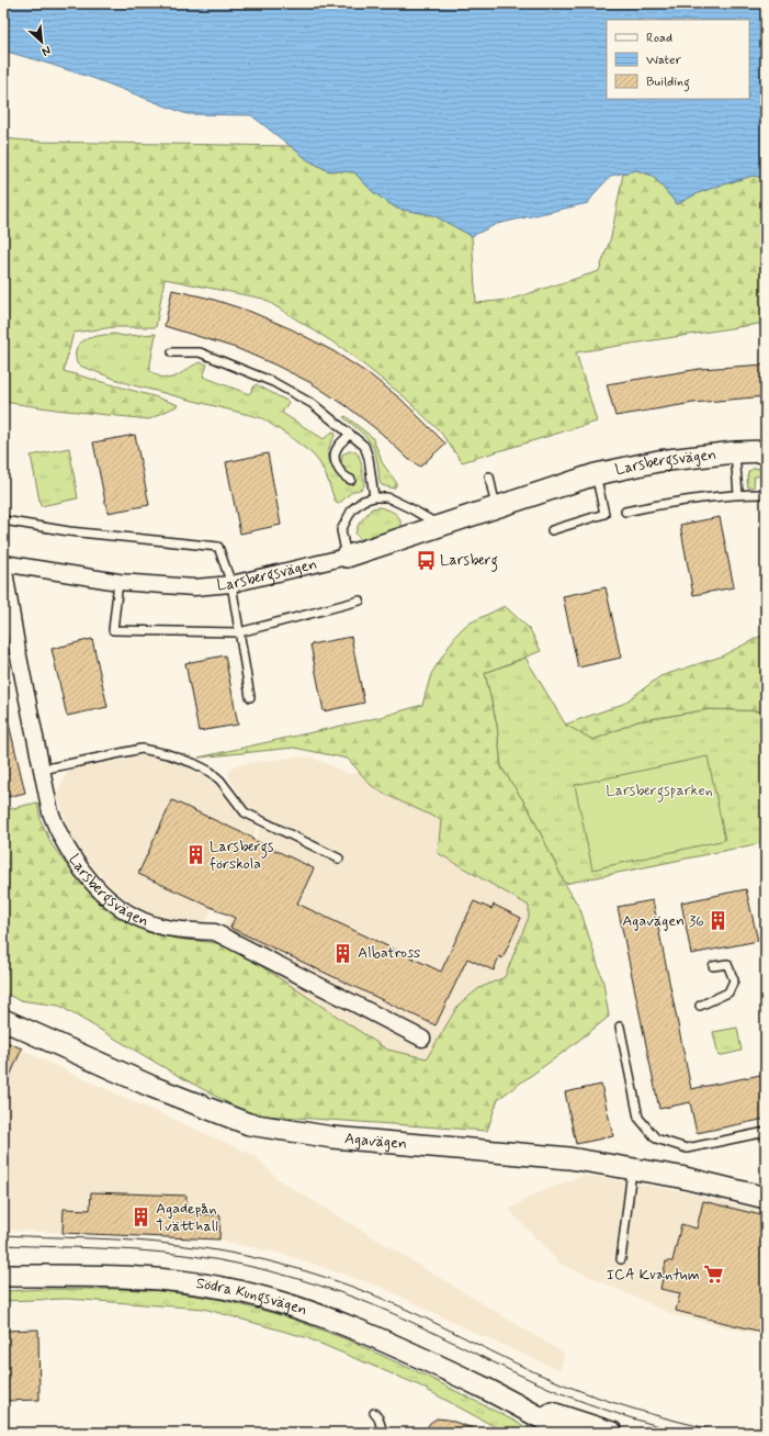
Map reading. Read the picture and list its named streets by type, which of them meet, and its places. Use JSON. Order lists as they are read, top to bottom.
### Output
{
  "streets": {
    "street": ["Larsbergsvägen", "Agavägen", "Södra Kungsvägen"]
  },
  "parks": ["Larsbergsparken"],
  "places": {
    "bus stop": ["Larsberg"],
    "building": [
      "Larsbergs förskola",
      "Agavägen 36",
      "Albatross",
      "Agadepån Tvätthall"
    ],
    "supermarket": ["ICA Kvantum"]
  },
  "legend": ["Road", "Water", "Building"],
  "north": "bottom right"
}
